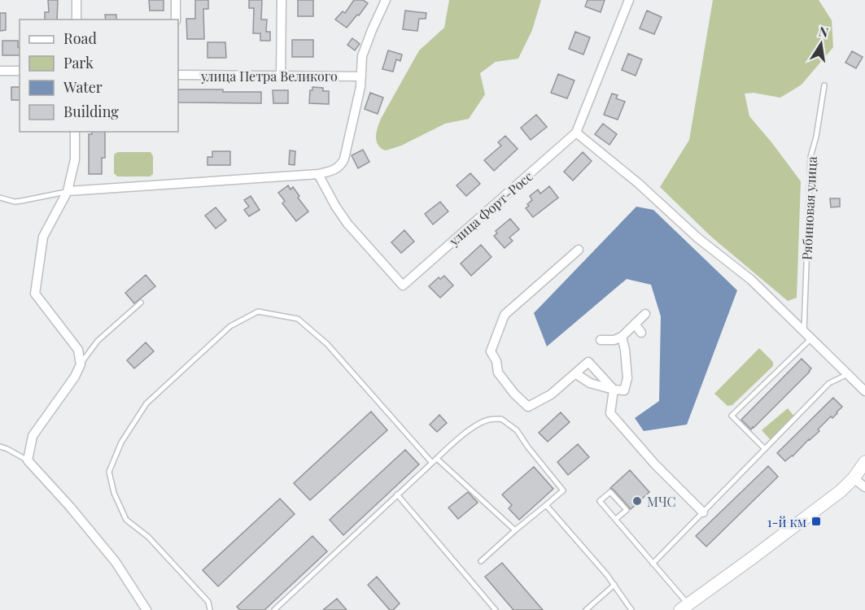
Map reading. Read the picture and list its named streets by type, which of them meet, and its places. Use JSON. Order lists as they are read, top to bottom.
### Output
{
  "streets": {
    "street": ["улица Петра Великого", "улица Форт-Росс"],
    "lane": ["Рябиновая улица"]
  },
  "places": {
    "other": ["МЧС"],
    "transit": ["1-й км"]
  },
  "legend": [
    "Road",
    "Park",
    "Water",
    "Building"
  ],
  "north": "top"
}
